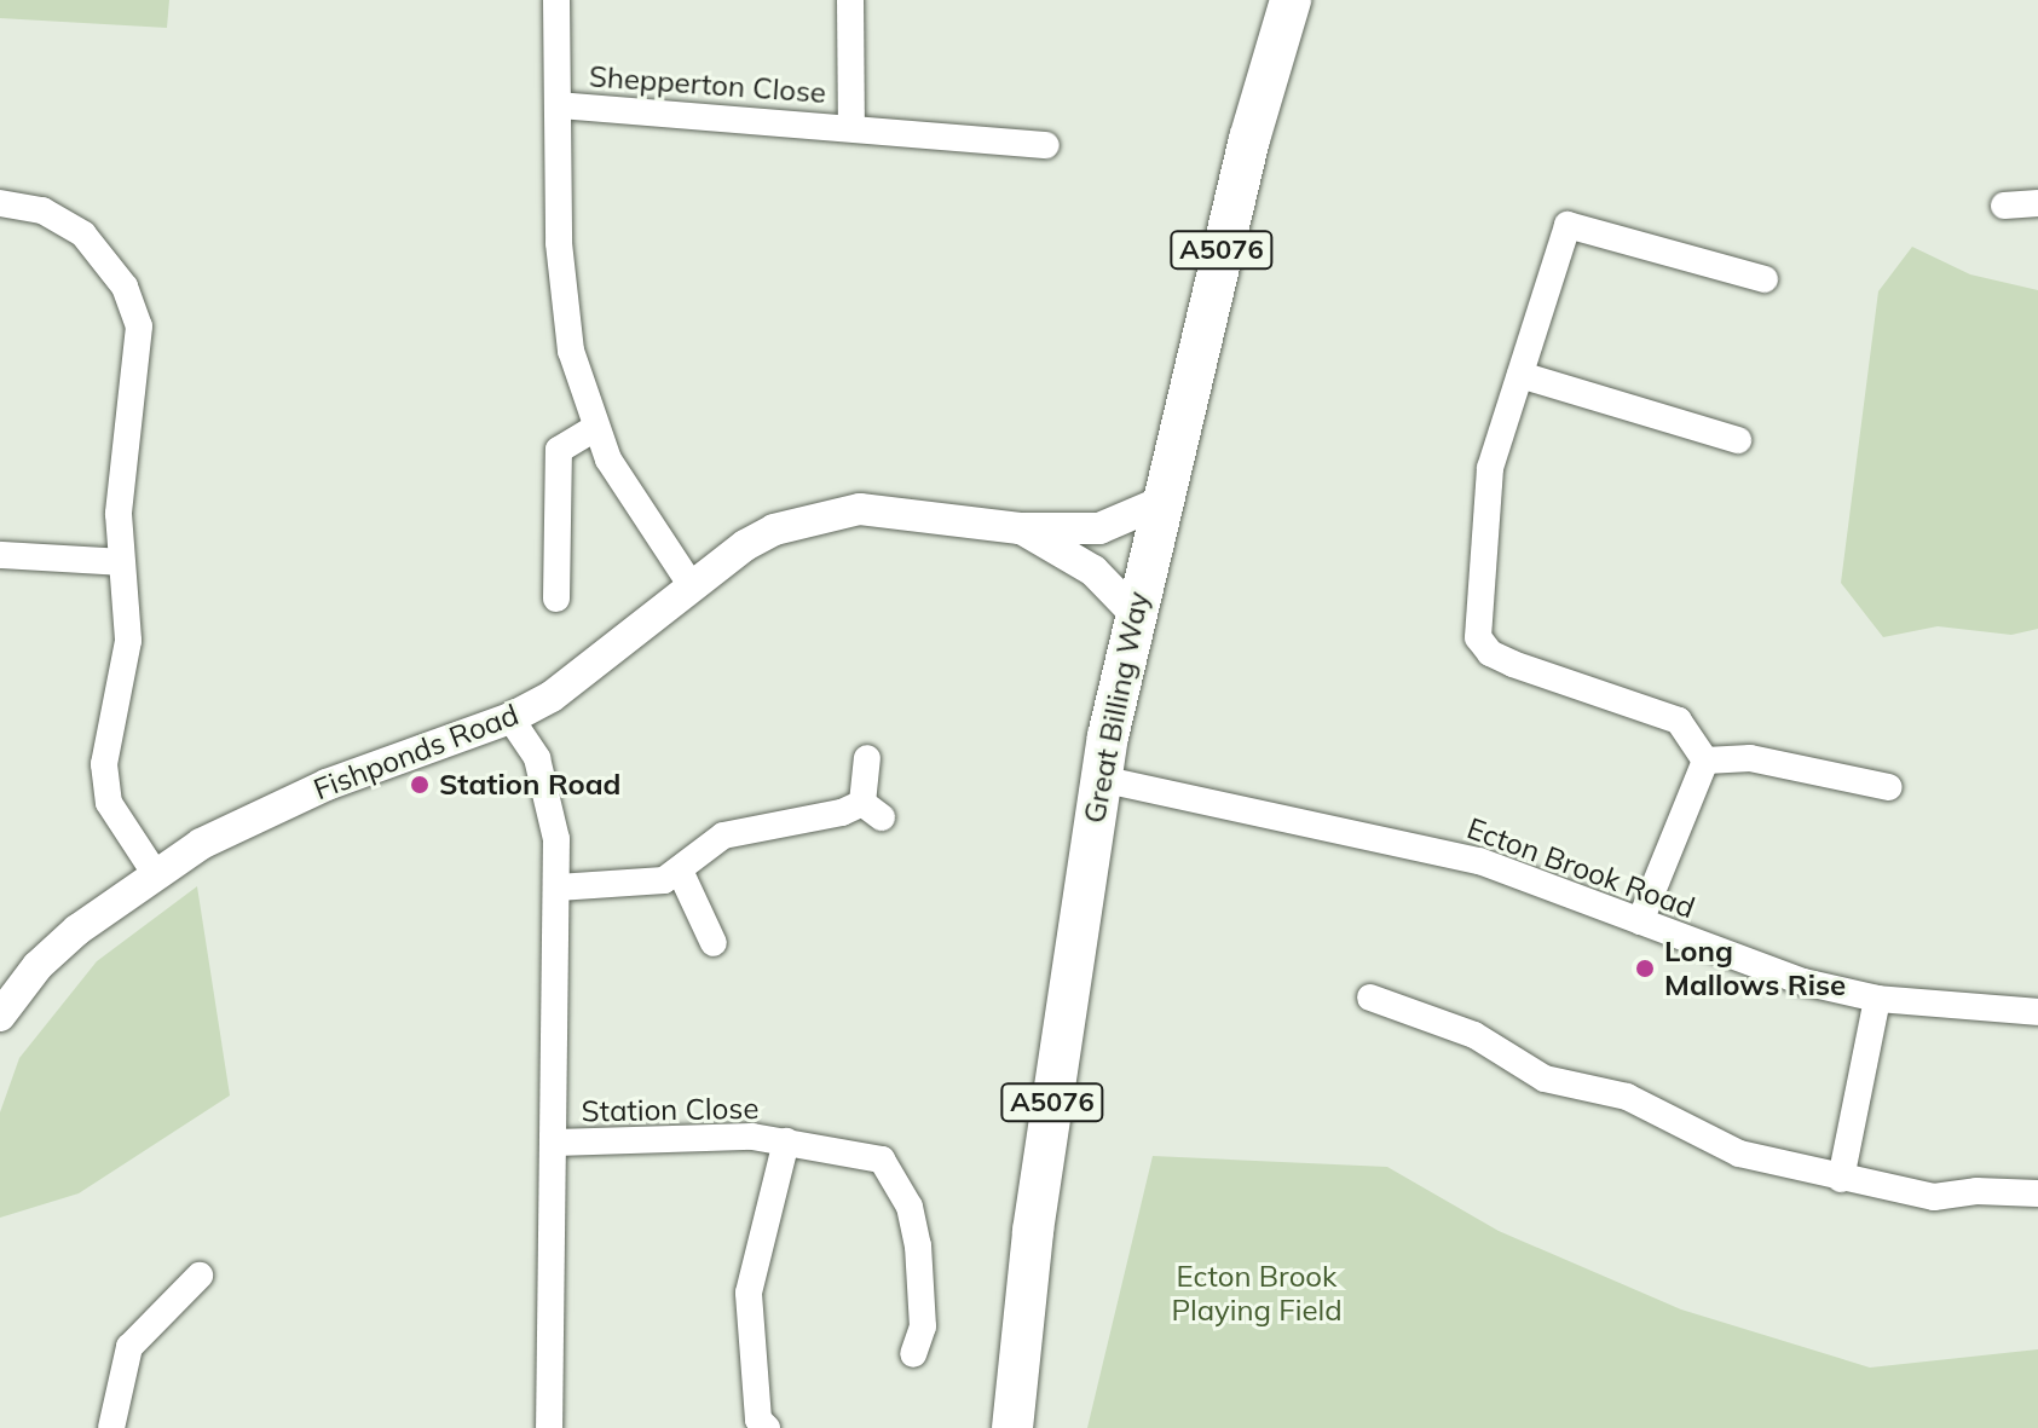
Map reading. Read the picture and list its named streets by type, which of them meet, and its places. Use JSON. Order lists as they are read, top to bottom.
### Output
{
  "streets": {
    "main road": ["A5076", "Great Billing Way"],
    "street": [
      "Shepperton Close",
      "Fishponds Road",
      "Ecton Brook Road",
      "Station Close"
    ]
  },
  "crossings": [
    ["Great Billing Way", "Fishponds Road"],
    ["Great Billing Way", "Ecton Brook Road"]
  ],
  "parks": ["Ecton Brook Playing Field"],
  "places": ["Station Road", "Long Mallows Rise"]
}
